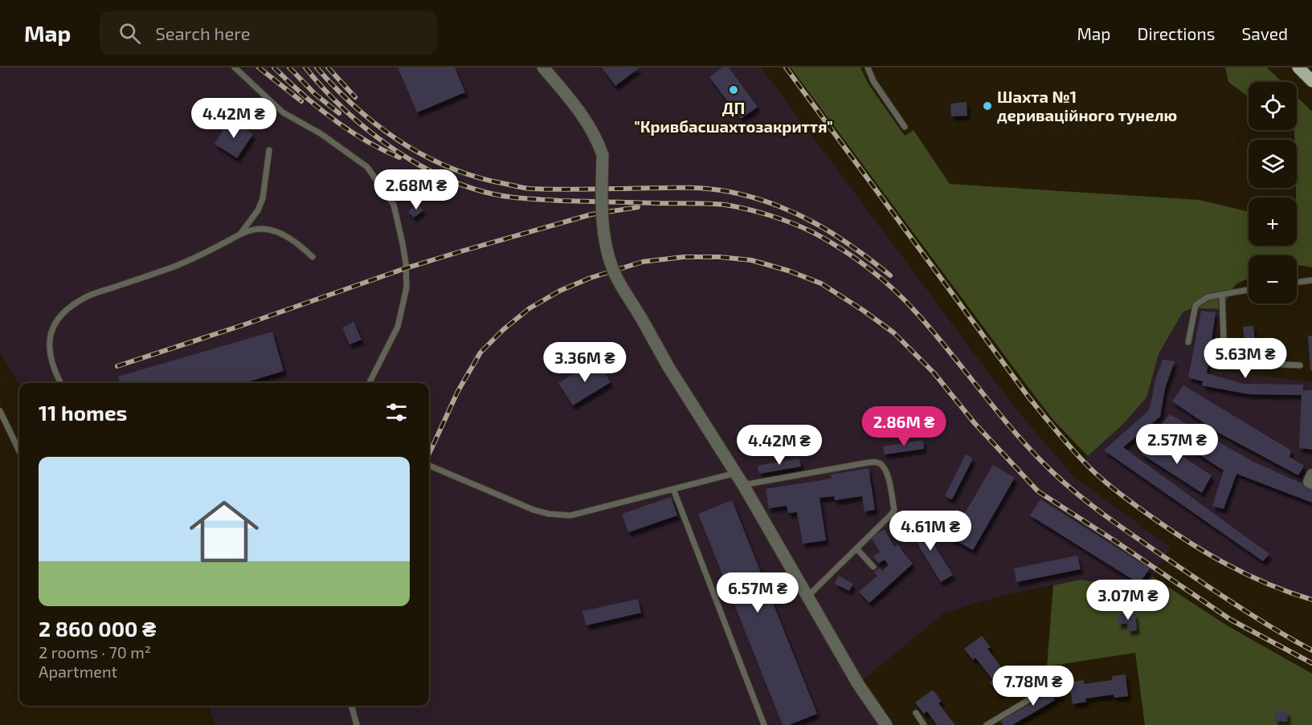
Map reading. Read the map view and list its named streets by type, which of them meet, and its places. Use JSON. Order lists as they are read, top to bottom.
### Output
{
  "places": ["ДП \"Кривбасшахтозакриття\"", "Шахта №1 дериваційного тунелю"],
  "page": {
    "header": "Map",
    "search": "Search here",
    "nav": ["Map", "Directions", "Saved"],
    "map_buttons": ["+", "−"],
    "price": [
      "4.42M ₴",
      "2.68M ₴",
      "5.63M ₴",
      "3.36M ₴",
      "2.86M ₴",
      "2.57M ₴",
      "4.42M ₴",
      "4.61M ₴",
      "6.57M ₴",
      "3.07M ₴",
      "7.78M ₴"
    ],
    "heading": "11 homes",
    "list": [
      {
        "name": "2 860 000 ₴",
        "note": "2 rooms · 70 m² · Apartment"
      }
    ]
  }
}
